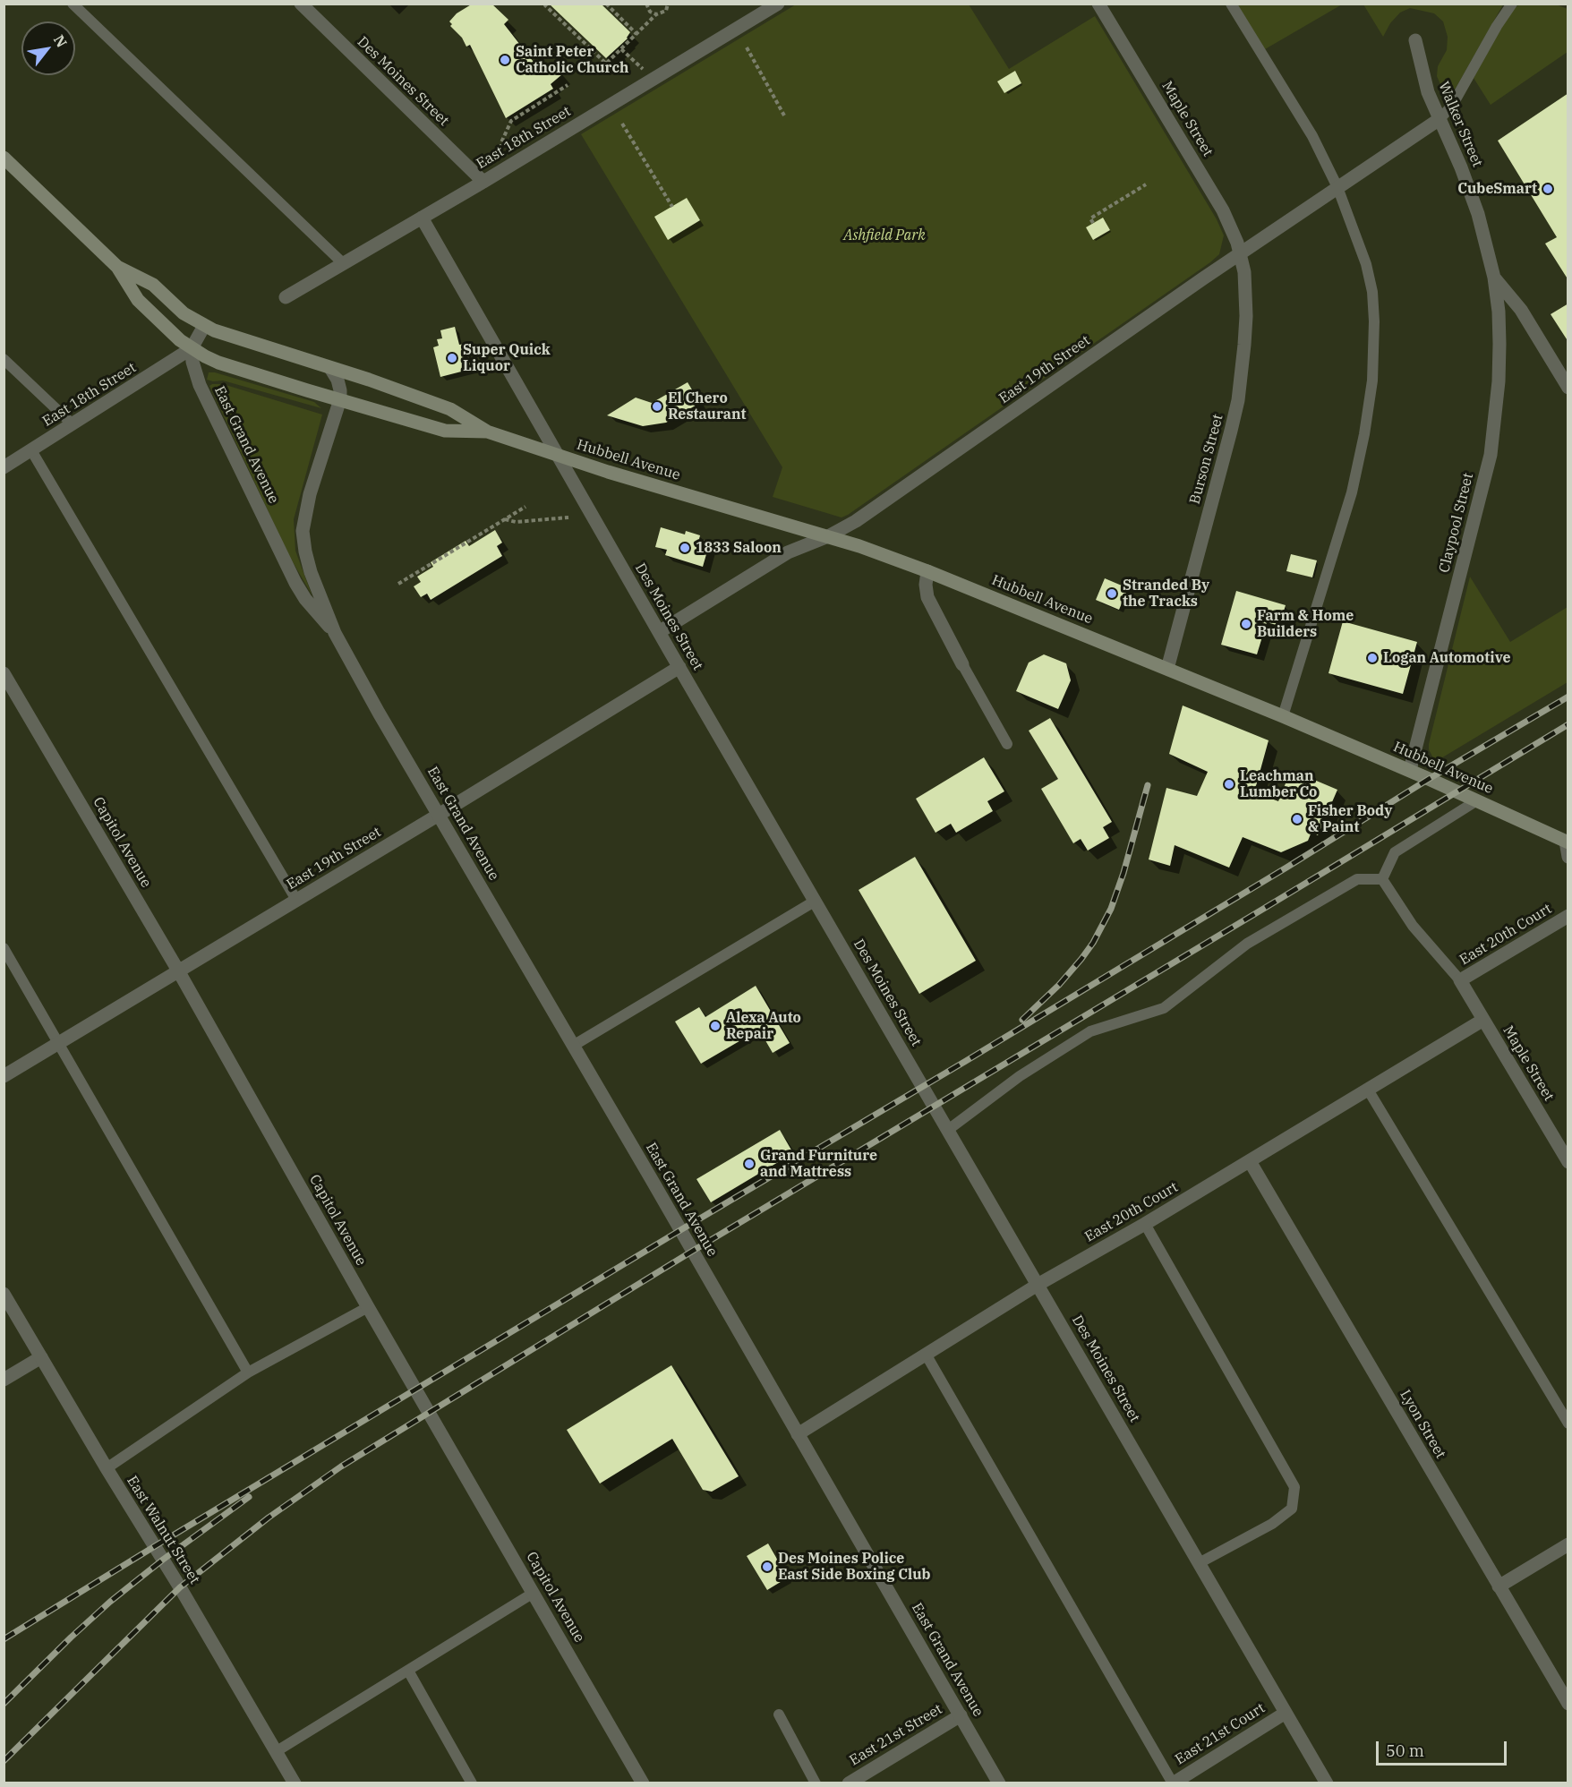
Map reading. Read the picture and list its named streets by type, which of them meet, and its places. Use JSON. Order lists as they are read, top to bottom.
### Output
{
  "streets": {
    "main road": ["Hubbell Avenue"],
    "street": [
      "Des Moines Street",
      "Maple Street",
      "Walker Street",
      "East 18th Street",
      "East 19th Street",
      "East Grand Avenue",
      "Burson Street",
      "Claypool Street",
      "Capitol Avenue",
      "East 20th Court",
      "Lyon Street",
      "East Walnut Street",
      "East 21st Court",
      "East 21st Street"
    ]
  },
  "crossings": [
    ["Des Moines Street", "East 18th Street"],
    ["Des Moines Street", "East 19th Street"],
    ["Des Moines Street", "Hubbell Avenue"],
    ["Des Moines Street", "East 20th Court"],
    ["Des Moines Street", "East 21st Court"],
    ["Maple Street", "East 19th Street"],
    ["Maple Street", "Burson Street"],
    ["Maple Street", "East 20th Court"],
    ["Walker Street", "East 19th Street"],
    ["Walker Street", "Claypool Street"],
    ["East 18th Street", "East Grand Avenue"],
    ["East 18th Street", "Hubbell Avenue"],
    ["East 19th Street", "East Grand Avenue"],
    ["East 19th Street", "Burson Street"],
    ["East 19th Street", "Hubbell Avenue"],
    ["East 19th Street", "Capitol Avenue"],
    ["East Grand Avenue", "Hubbell Avenue"],
    ["East Grand Avenue", "East 20th Court"],
    ["East Grand Avenue", "East 21st Street"],
    ["Burson Street", "Hubbell Avenue"],
    ["Hubbell Avenue", "Claypool Street"],
    ["East 20th Court", "Lyon Street"]
  ],
  "parks": ["Ashfield Park"],
  "places": [
    "Saint Peter Catholic Church",
    "CubeSmart",
    "Super Quick Liquor",
    "El Chero Restaurant",
    "1833 Saloon",
    "Stranded By the Tracks",
    "Farm & Home Builders",
    "Logan Automotive",
    "Leachman Lumber Co",
    "Fisher Body & Paint",
    "Alexa Auto Repair",
    "Grand Furniture and Mattress",
    "Des Moines Police East Side Boxing Club"
  ],
  "scale_bar": "50 m",
  "north": "top right"
}
